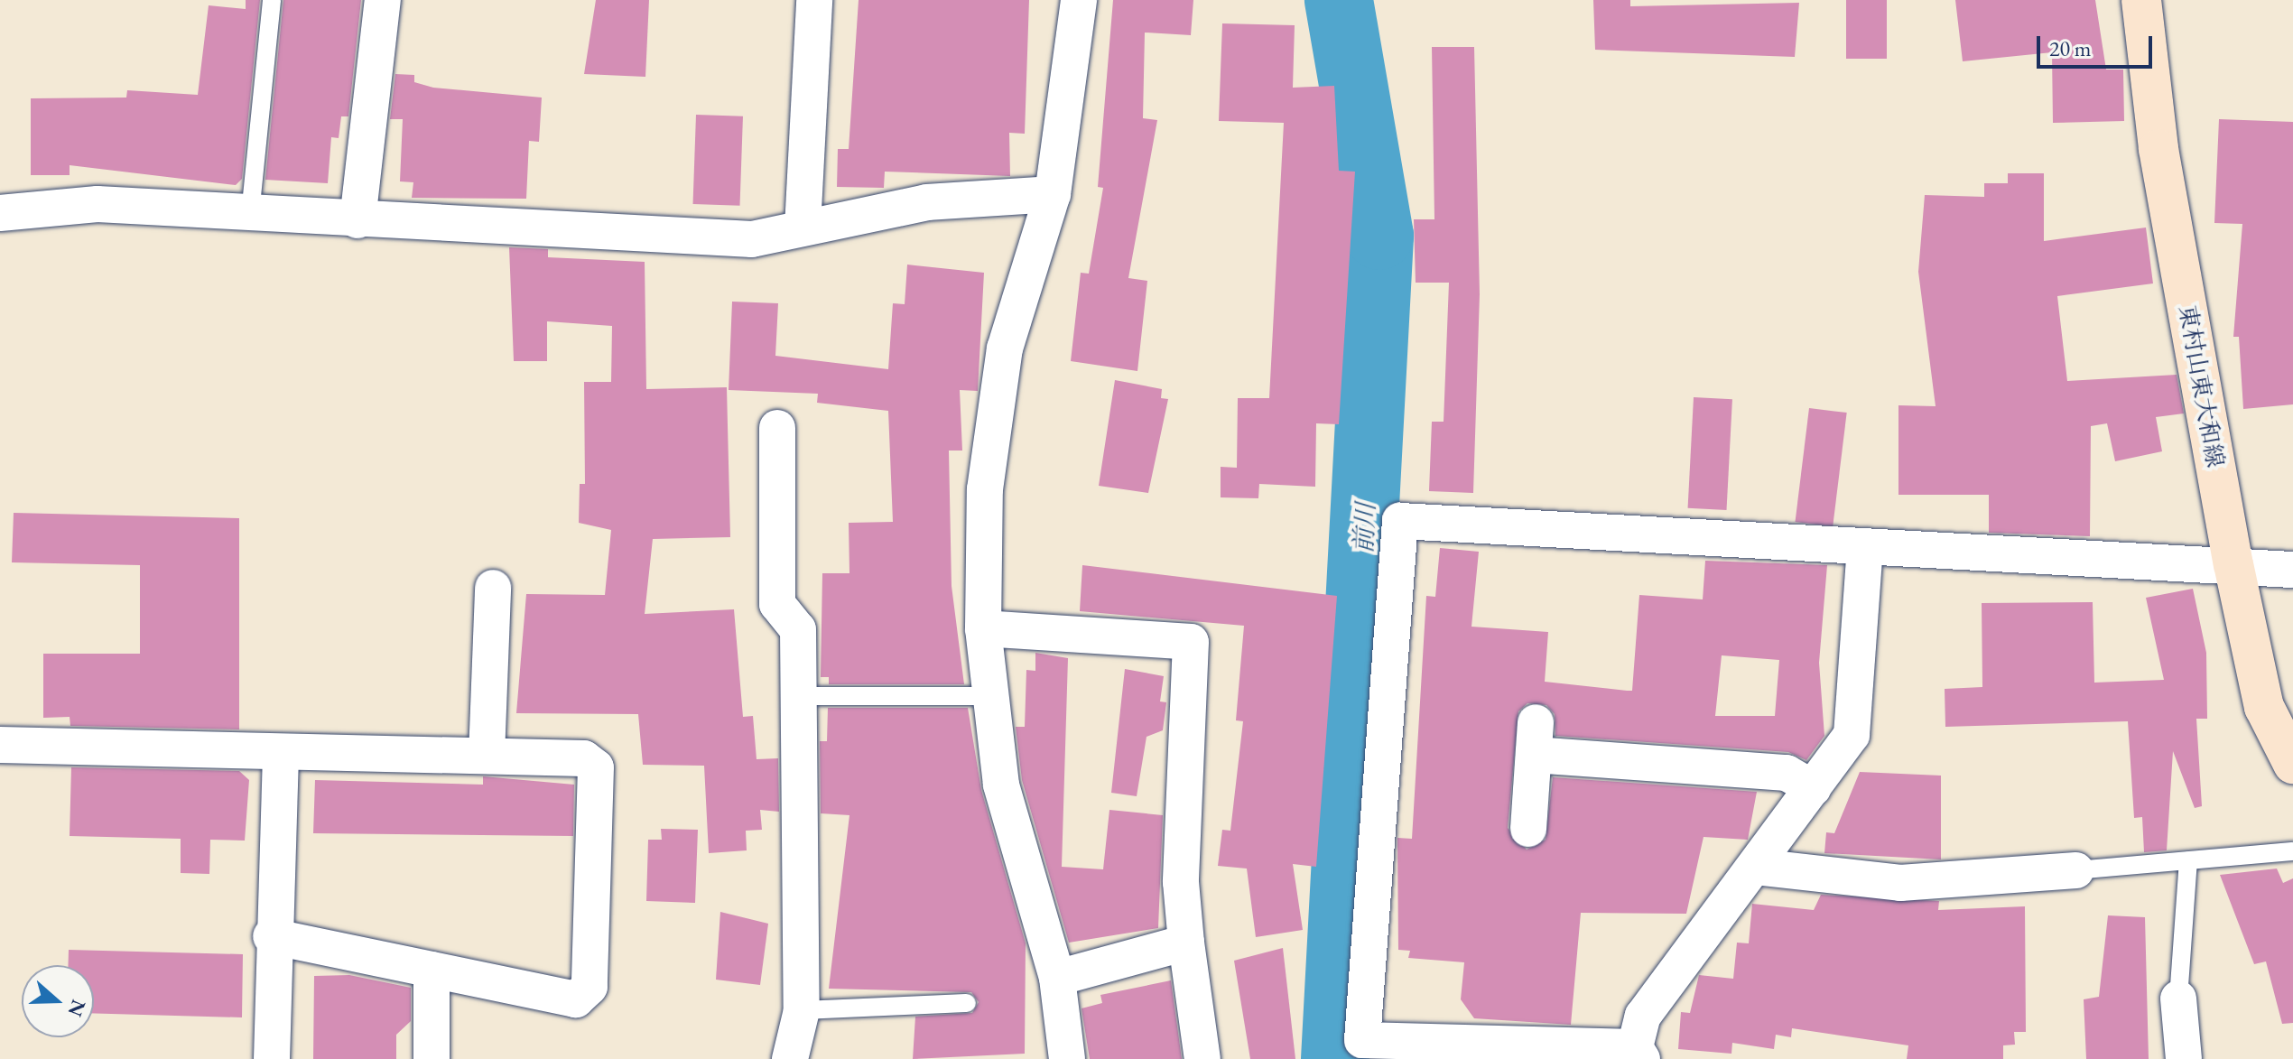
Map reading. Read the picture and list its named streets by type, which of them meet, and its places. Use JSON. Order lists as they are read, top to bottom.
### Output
{
  "streets": {
    "main road": ["東村山東大和線"]
  },
  "water": ["前川"],
  "scale_bar": "20 m",
  "north": "right"
}
